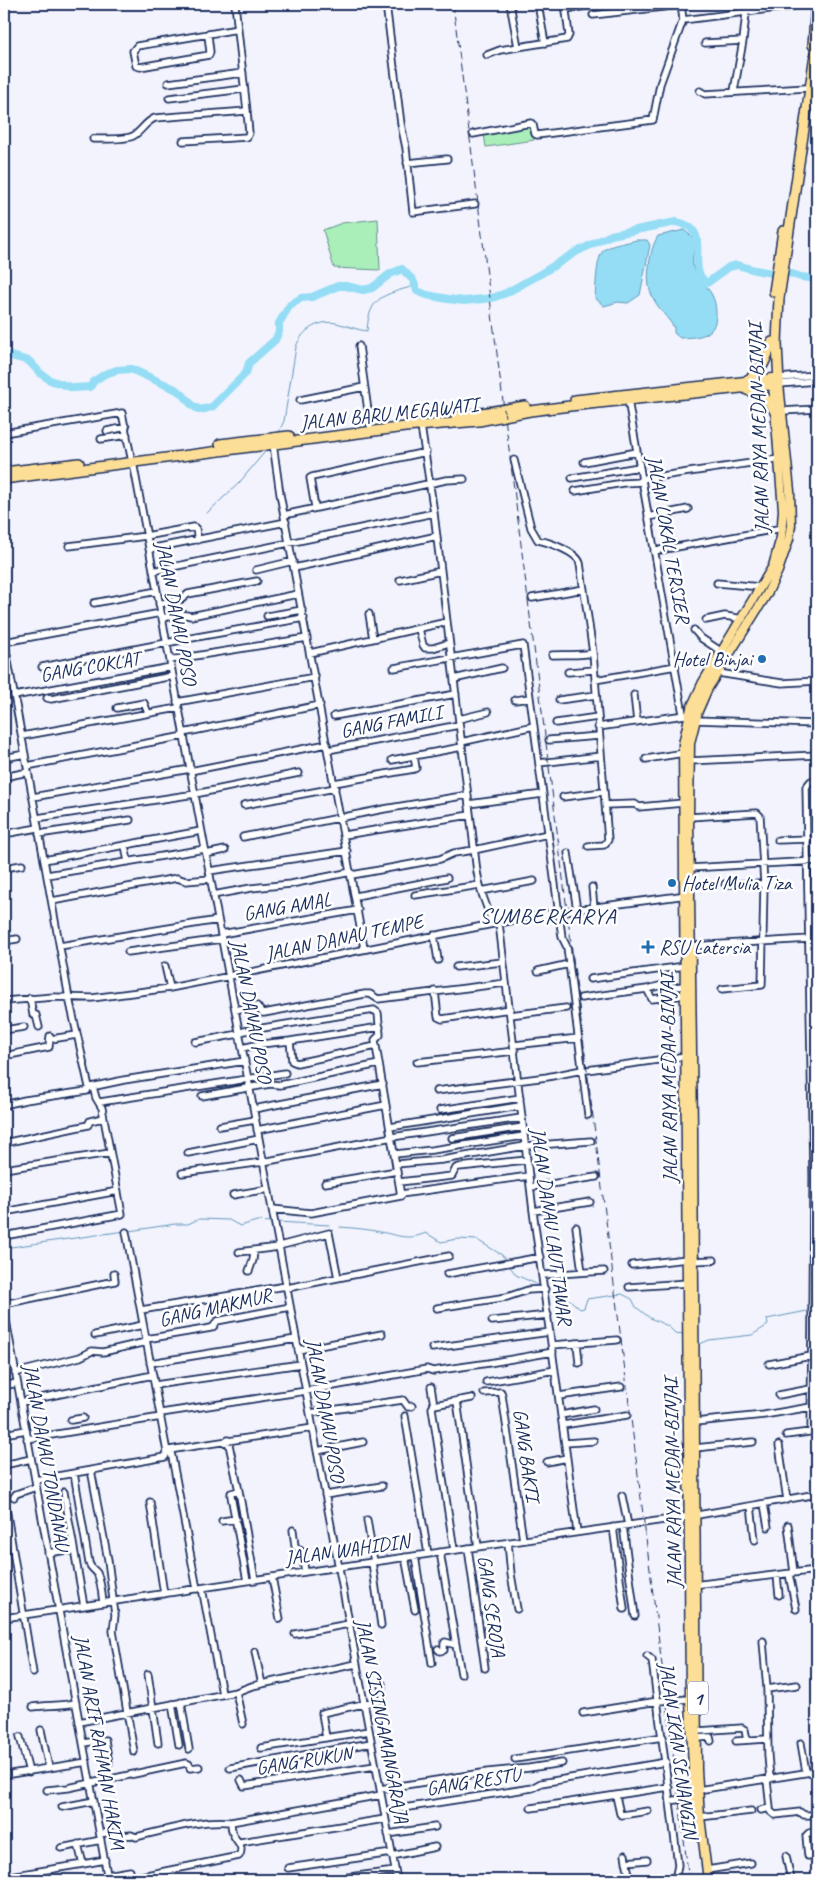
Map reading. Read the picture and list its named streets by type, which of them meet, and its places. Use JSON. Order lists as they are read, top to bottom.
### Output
{
  "streets": {
    "highway": ["JALAN BARU MEGAWATI", "JALAN RAYA MEDAN-BINJAI", "1"],
    "street": [
      "JALAN LOKAL TERSIER",
      "JALAN DANAU POSO",
      "GANG COKLAT",
      "GANG FAMILI",
      "GANG AMAL",
      "JALAN DANAU TEMPE",
      "JALAN DANAU LAUT TAWAR",
      "GANG MAKMUR",
      "GANG BAKTI",
      "JALAN DANAU TONDANAU",
      "JALAN WAHIDIN",
      "GANG SEROJA",
      "JALAN SISINGAMANGARAJA",
      "JALAN ARIF RAHMAN HAKIM",
      "JALAN IKAN SENANGIN",
      "GANG RUKUN",
      "GANG RESTU"
    ]
  },
  "crossings": [
    ["JALAN BARU MEGAWATI", "JALAN RAYA MEDAN-BINJAI"],
    ["JALAN BARU MEGAWATI", "JALAN LOKAL TERSIER"],
    ["JALAN BARU MEGAWATI", "JALAN DANAU POSO"],
    ["JALAN BARU MEGAWATI", "JALAN DANAU LAUT TAWAR"],
    ["JALAN RAYA MEDAN-BINJAI", "JALAN LOKAL TERSIER"],
    ["JALAN RAYA MEDAN-BINJAI", "JALAN DANAU TEMPE"],
    ["JALAN RAYA MEDAN-BINJAI", "JALAN WAHIDIN"],
    ["JALAN DANAU POSO", "GANG COKLAT"],
    ["JALAN DANAU POSO", "GANG FAMILI"],
    ["JALAN DANAU POSO", "GANG AMAL"],
    ["JALAN DANAU POSO", "JALAN DANAU TEMPE"],
    ["JALAN DANAU POSO", "GANG MAKMUR"],
    ["JALAN DANAU POSO", "JALAN WAHIDIN"],
    ["JALAN DANAU POSO", "JALAN SISINGAMANGARAJA"],
    ["GANG FAMILI", "JALAN DANAU LAUT TAWAR"],
    ["JALAN DANAU TEMPE", "JALAN DANAU LAUT TAWAR"],
    ["JALAN DANAU LAUT TAWAR", "JALAN WAHIDIN"],
    ["GANG MAKMUR", "JALAN DANAU TONDANAU"],
    ["GANG BAKTI", "JALAN WAHIDIN"],
    ["JALAN DANAU TONDANAU", "JALAN WAHIDIN"],
    ["JALAN DANAU TONDANAU", "JALAN ARIF RAHMAN HAKIM"],
    ["JALAN WAHIDIN", "GANG SEROJA"],
    ["JALAN WAHIDIN", "JALAN SISINGAMANGARAJA"],
    ["JALAN WAHIDIN", "JALAN ARIF RAHMAN HAKIM"],
    ["JALAN SISINGAMANGARAJA", "GANG RUKUN"],
    ["JALAN SISINGAMANGARAJA", "GANG RESTU"],
    ["JALAN IKAN SENANGIN", "GANG RESTU"]
  ],
  "districts": ["SUMBERKARYA"],
  "places": {
    "other": ["Hotel Binjai", "Hotel Mulia Tiza"],
    "health": ["RSU Latersia"]
  }
}
